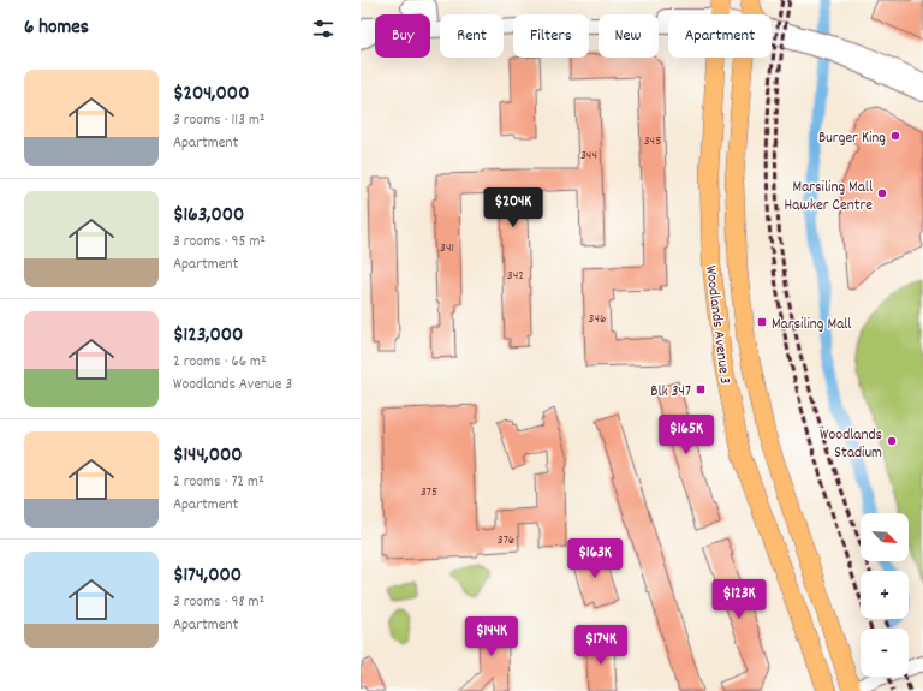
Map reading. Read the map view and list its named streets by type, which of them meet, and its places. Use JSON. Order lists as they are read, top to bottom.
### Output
{
  "streets": {
    "main road": ["Woodlands Avenue 3"]
  },
  "places": {
    "other": ["Burger King", "Marsiling Mall Hawker Centre", "Woodlands Stadium"],
    "transit": ["Marsiling Mall", "Blk 347"]
  },
  "house_numbers": [
    "345",
    "344",
    "341",
    "342",
    "346",
    "375",
    "376"
  ],
  "north": "bottom right",
  "page": {
    "heading": "6 homes",
    "chip": [
      "Buy",
      "Rent",
      "Filters",
      "New",
      "Apartment"
    ],
    "list": [
      {
        "name": "$204,000",
        "note": "3 rooms · 113 m² · Apartment"
      },
      {
        "name": "$163,000",
        "note": "3 rooms · 95 m² · Apartment"
      },
      {
        "name": "$123,000",
        "note": "2 rooms · 66 m² · Woodlands Avenue 3"
      },
      {
        "name": "$144,000",
        "note": "2 rooms · 72 m² · Apartment"
      },
      {
        "name": "$174,000",
        "note": "3 rooms · 98 m² · Apartment"
      }
    ],
    "price": [
      "$204K",
      "$165K",
      "$163K",
      "$123K",
      "$144K",
      "$174K"
    ],
    "map_buttons": ["+", "−"]
  }
}
